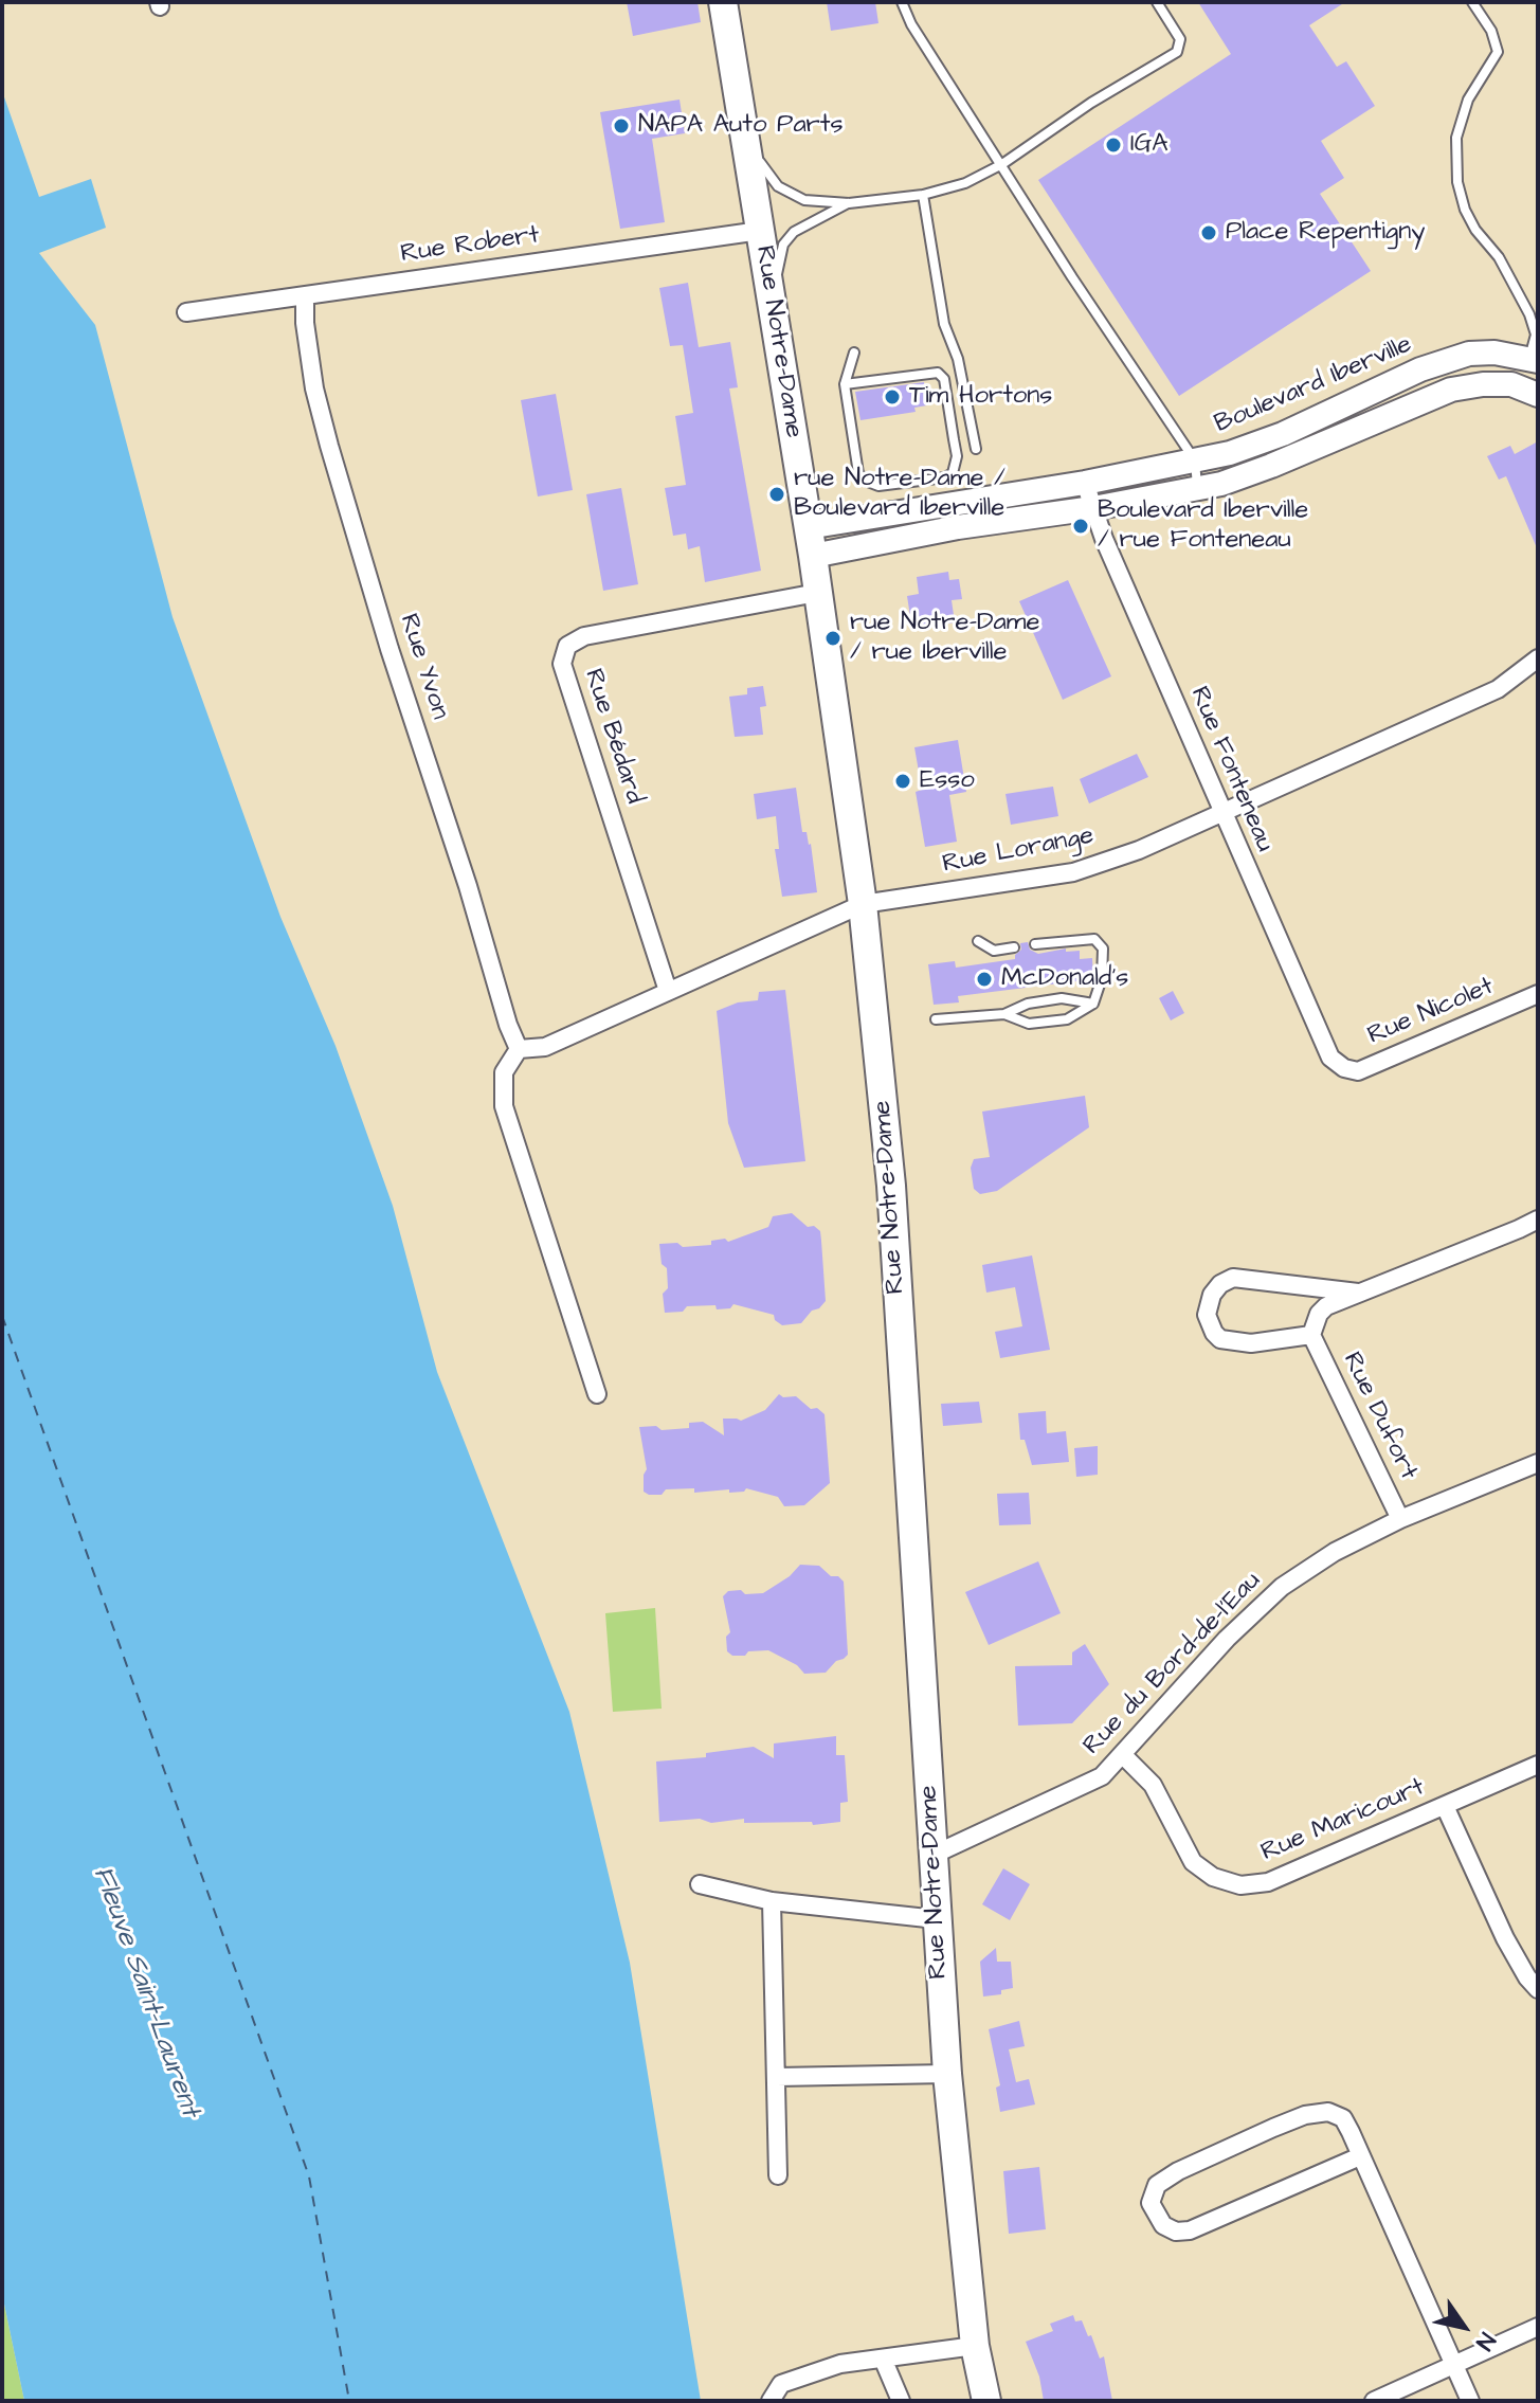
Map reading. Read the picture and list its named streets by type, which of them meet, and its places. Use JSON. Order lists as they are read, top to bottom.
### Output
{
  "streets": {
    "main road": ["Rue Notre-Dame"],
    "street": [
      "Rue Robert",
      "Boulevard Iberville",
      "Rue Yvon",
      "Rue Bédard",
      "Rue Fonteneau",
      "Rue Lorange",
      "Rue Nicolet",
      "Rue Dufort",
      "Rue du Bord-de-l'Eau",
      "Rue Maricourt"
    ]
  },
  "crossings": [
    ["Rue Robert", "Rue Notre-Dame"],
    ["Rue Robert", "Rue Yvon"],
    ["Rue Notre-Dame", "Boulevard Iberville"],
    ["Rue Notre-Dame", "Rue Bédard"],
    ["Rue Notre-Dame", "Rue Lorange"],
    ["Rue Notre-Dame", "Rue du Bord-de-l'Eau"],
    ["Boulevard Iberville", "Rue Fonteneau"],
    ["Rue Yvon", "Rue Lorange"],
    ["Rue Bédard", "Rue Lorange"],
    ["Rue Fonteneau", "Rue Lorange"],
    ["Rue Fonteneau", "Rue Nicolet"],
    ["Rue Dufort", "Rue du Bord-de-l'Eau"],
    ["Rue du Bord-de-l'Eau", "Rue Maricourt"]
  ],
  "water": ["Fleuve Saint-Laurent"],
  "places": [
    "NAPA Auto Parts",
    "IGA",
    "Place Repentigny",
    "Tim Hortons",
    "rue Notre-Dame / Boulevard Iberville",
    "Boulevard Iberville / rue Fonteneau",
    "rue Notre-Dame / rue Iberville",
    "Esso",
    "McDonald's"
  ],
  "north": "bottom right"
}
